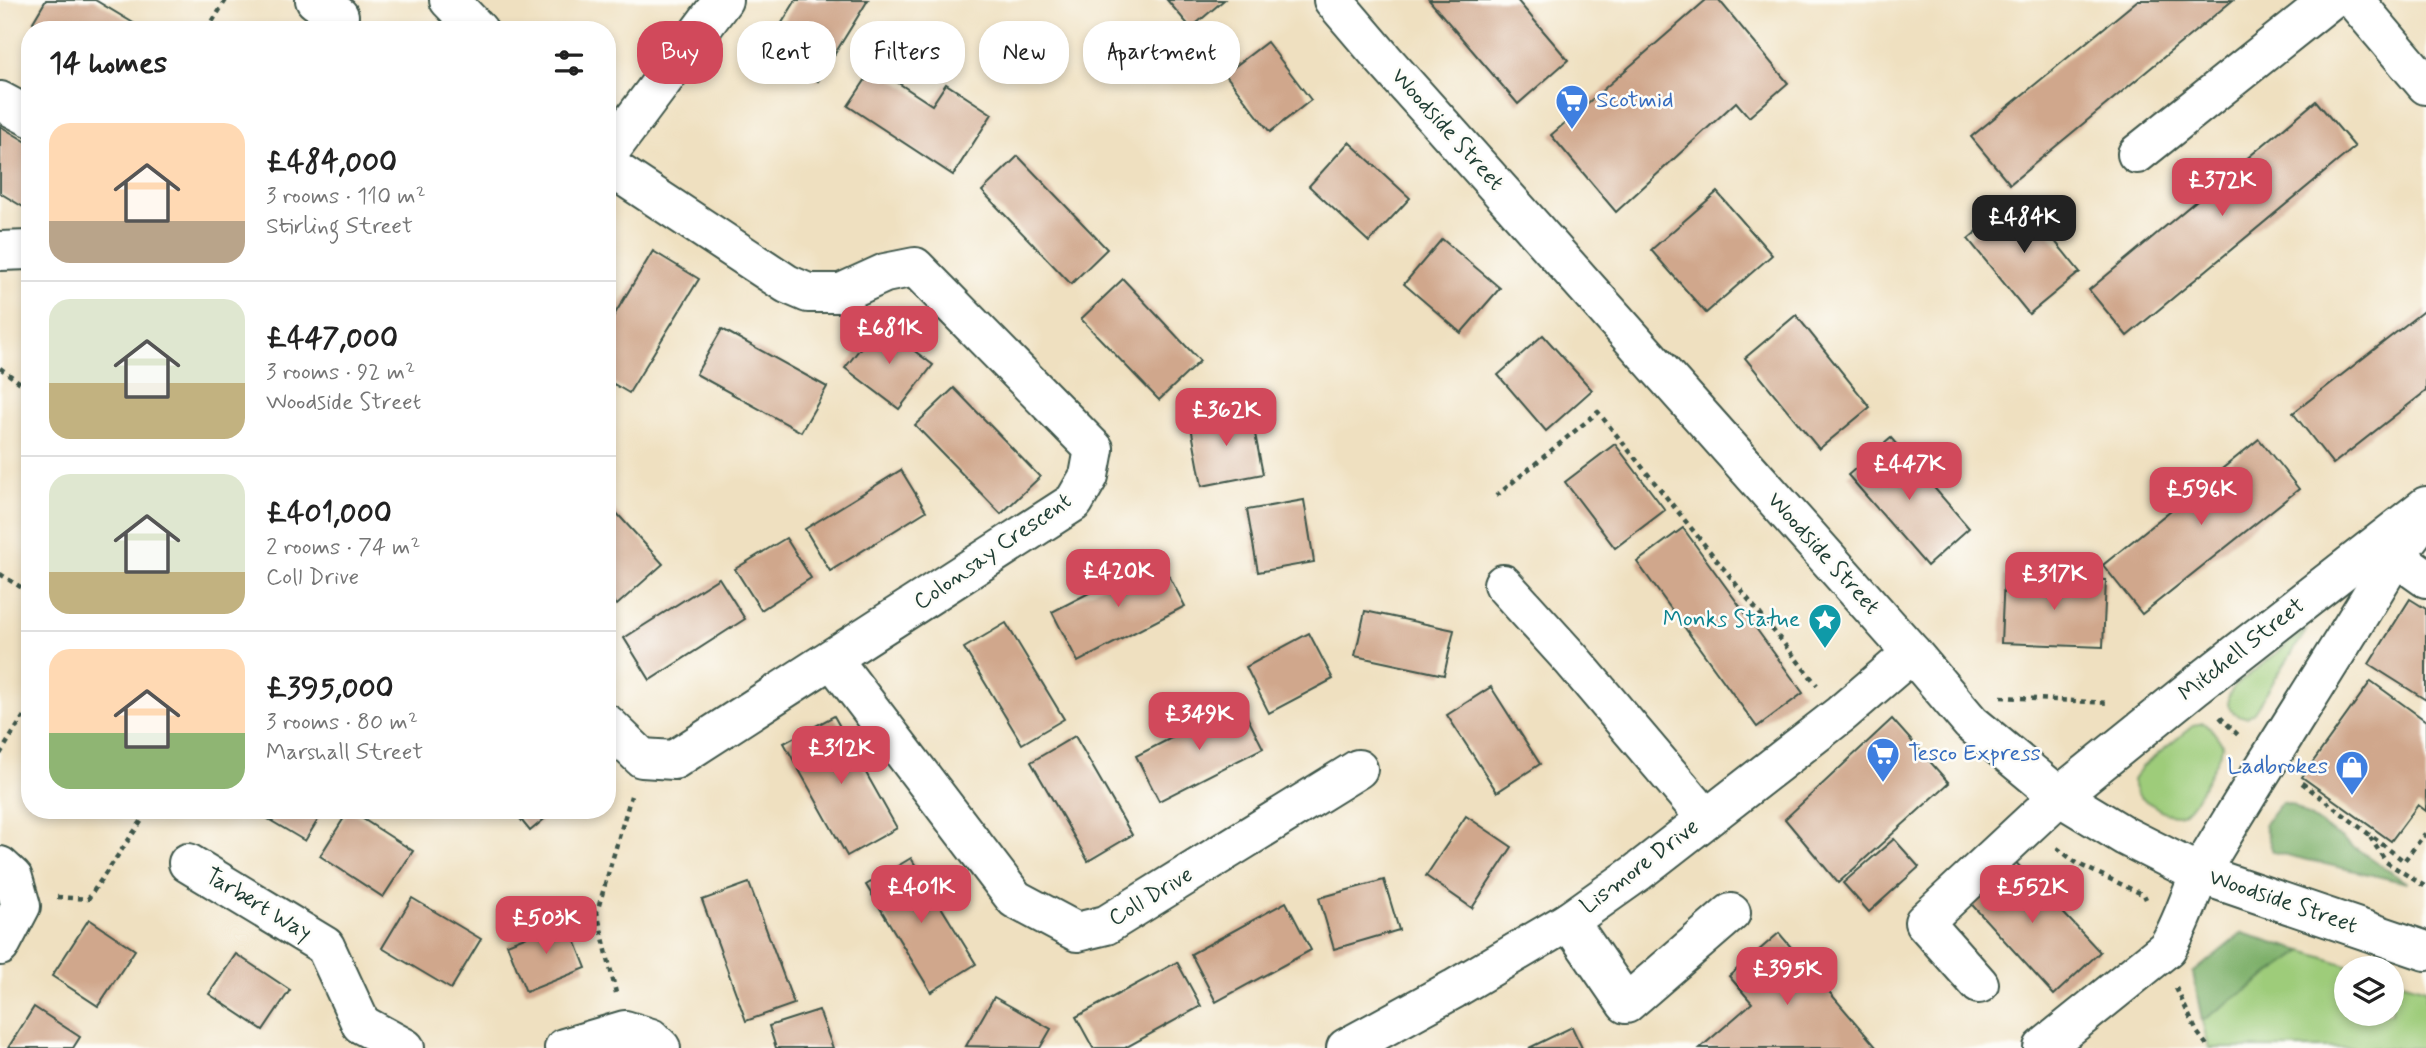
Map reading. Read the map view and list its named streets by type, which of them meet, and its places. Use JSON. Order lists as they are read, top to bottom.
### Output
{
  "streets": {
    "street": [
      "Woodside Street",
      "Colonsay Crescent",
      "Mitchell Street",
      "Lismore Drive",
      "Coll Drive",
      "Tarbert Way"
    ]
  },
  "crossings": [
    ["Woodside Street", "Mitchell Street"],
    ["Woodside Street", "Lismore Drive"],
    ["Colonsay Crescent", "Coll Drive"]
  ],
  "places": {
    "supermarket": ["Scotmid", "Tesco Express"],
    "place": ["Monks Statue"],
    "shop": ["Ladbrokes"]
  },
  "page": {
    "chip": [
      "Buy",
      "Rent",
      "Filters",
      "New",
      "Apartment"
    ],
    "heading": "14 homes",
    "list": [
      {
        "name": "£484,000",
        "note": "3 rooms · 110 m² · Stirling Street"
      },
      {
        "name": "£447,000",
        "note": "3 rooms · 92 m² · Woodside Street"
      },
      {
        "name": "£401,000",
        "note": "2 rooms · 74 m² · Coll Drive"
      },
      {
        "name": "£395,000",
        "note": "3 rooms · 80 m² · Marshall Street"
      }
    ],
    "price": [
      "£372K",
      "£484K",
      "£681K",
      "£362K",
      "£447K",
      "£596K",
      "£420K",
      "£317K",
      "£349K",
      "£312K",
      "£401K",
      "£552K",
      "£503K",
      "£395K"
    ]
  }
}
